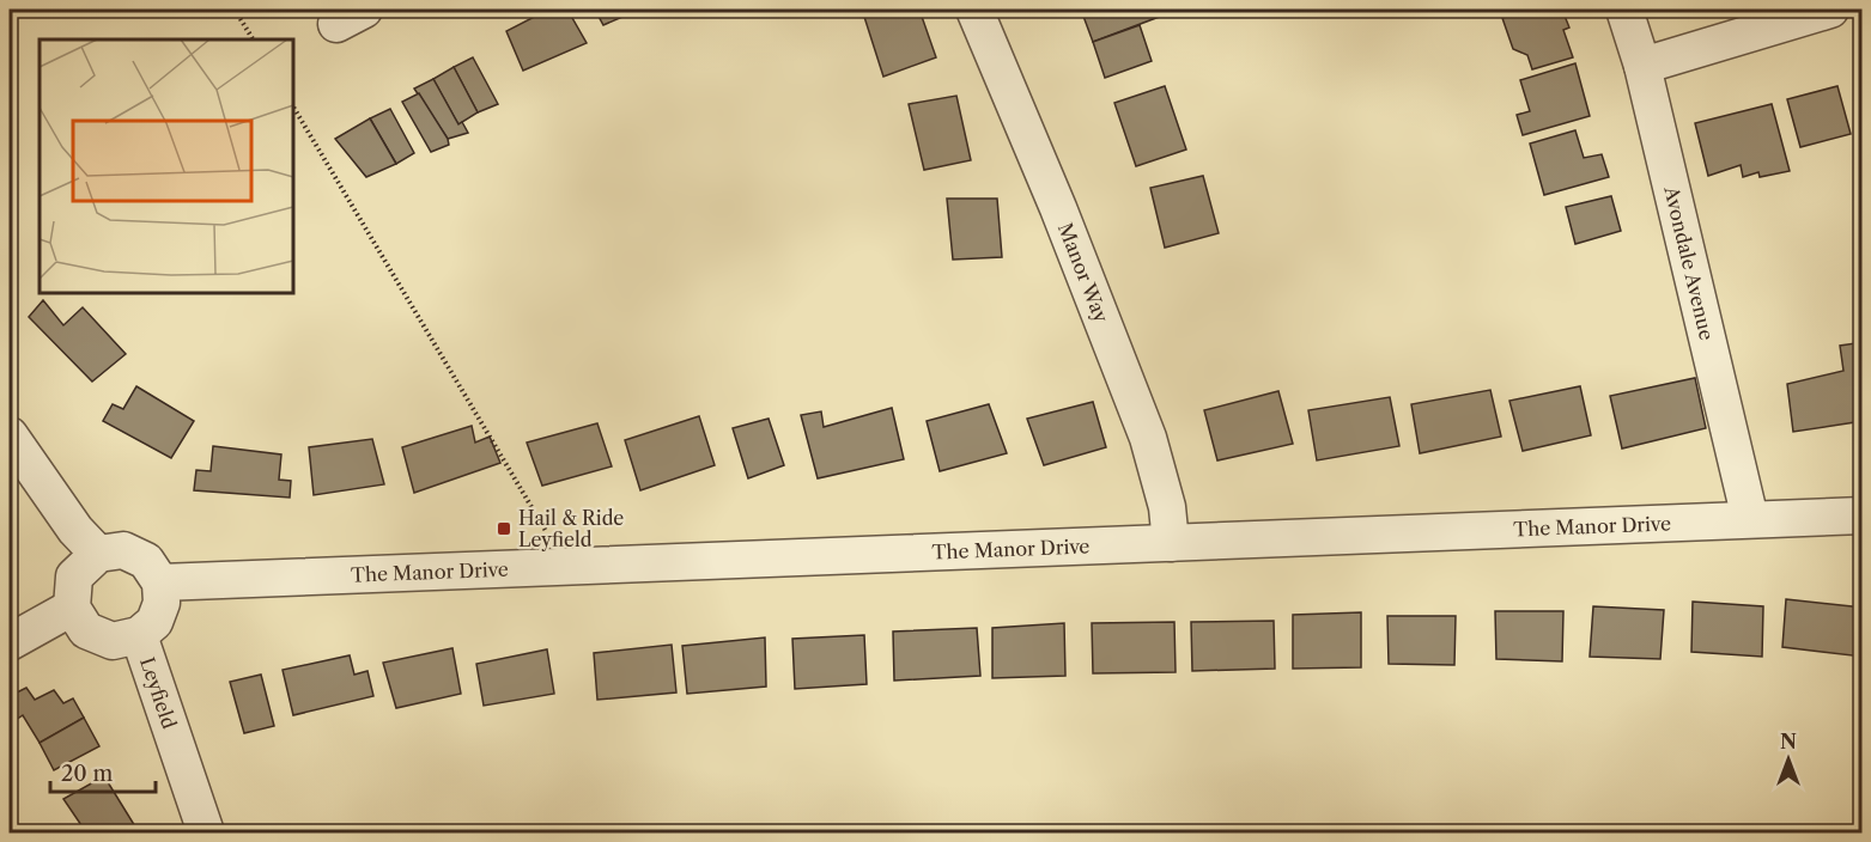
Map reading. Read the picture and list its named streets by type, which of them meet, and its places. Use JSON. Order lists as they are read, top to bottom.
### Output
{
  "streets": {
    "street": [
      "Avondale Avenue",
      "Manor Way",
      "The Manor Drive",
      "Leyfield"
    ]
  },
  "crossings": [
    ["Avondale Avenue", "The Manor Drive"],
    ["Manor Way", "The Manor Drive"],
    ["The Manor Drive", "Leyfield"]
  ],
  "places": {
    "transit": ["Hail & Ride Leyfield"]
  },
  "scale_bar": "20 m",
  "north": "top"
}
